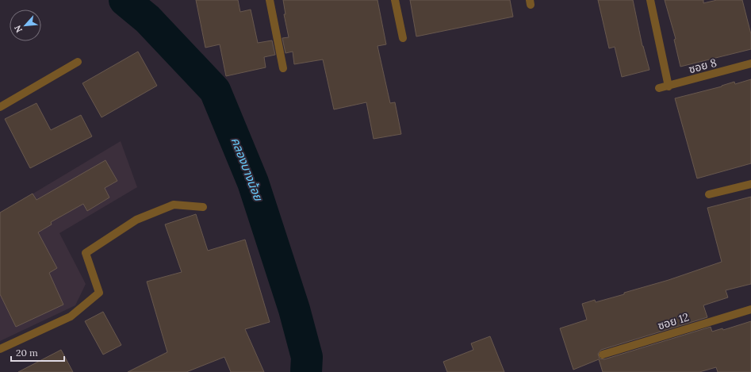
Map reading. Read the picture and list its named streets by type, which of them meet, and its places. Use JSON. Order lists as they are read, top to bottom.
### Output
{
  "streets": {
    "street": ["ซอย 8", "ซอย 12"]
  },
  "water": ["คลองบางน้อย"],
  "scale_bar": "20 m",
  "north": "bottom left"
}
